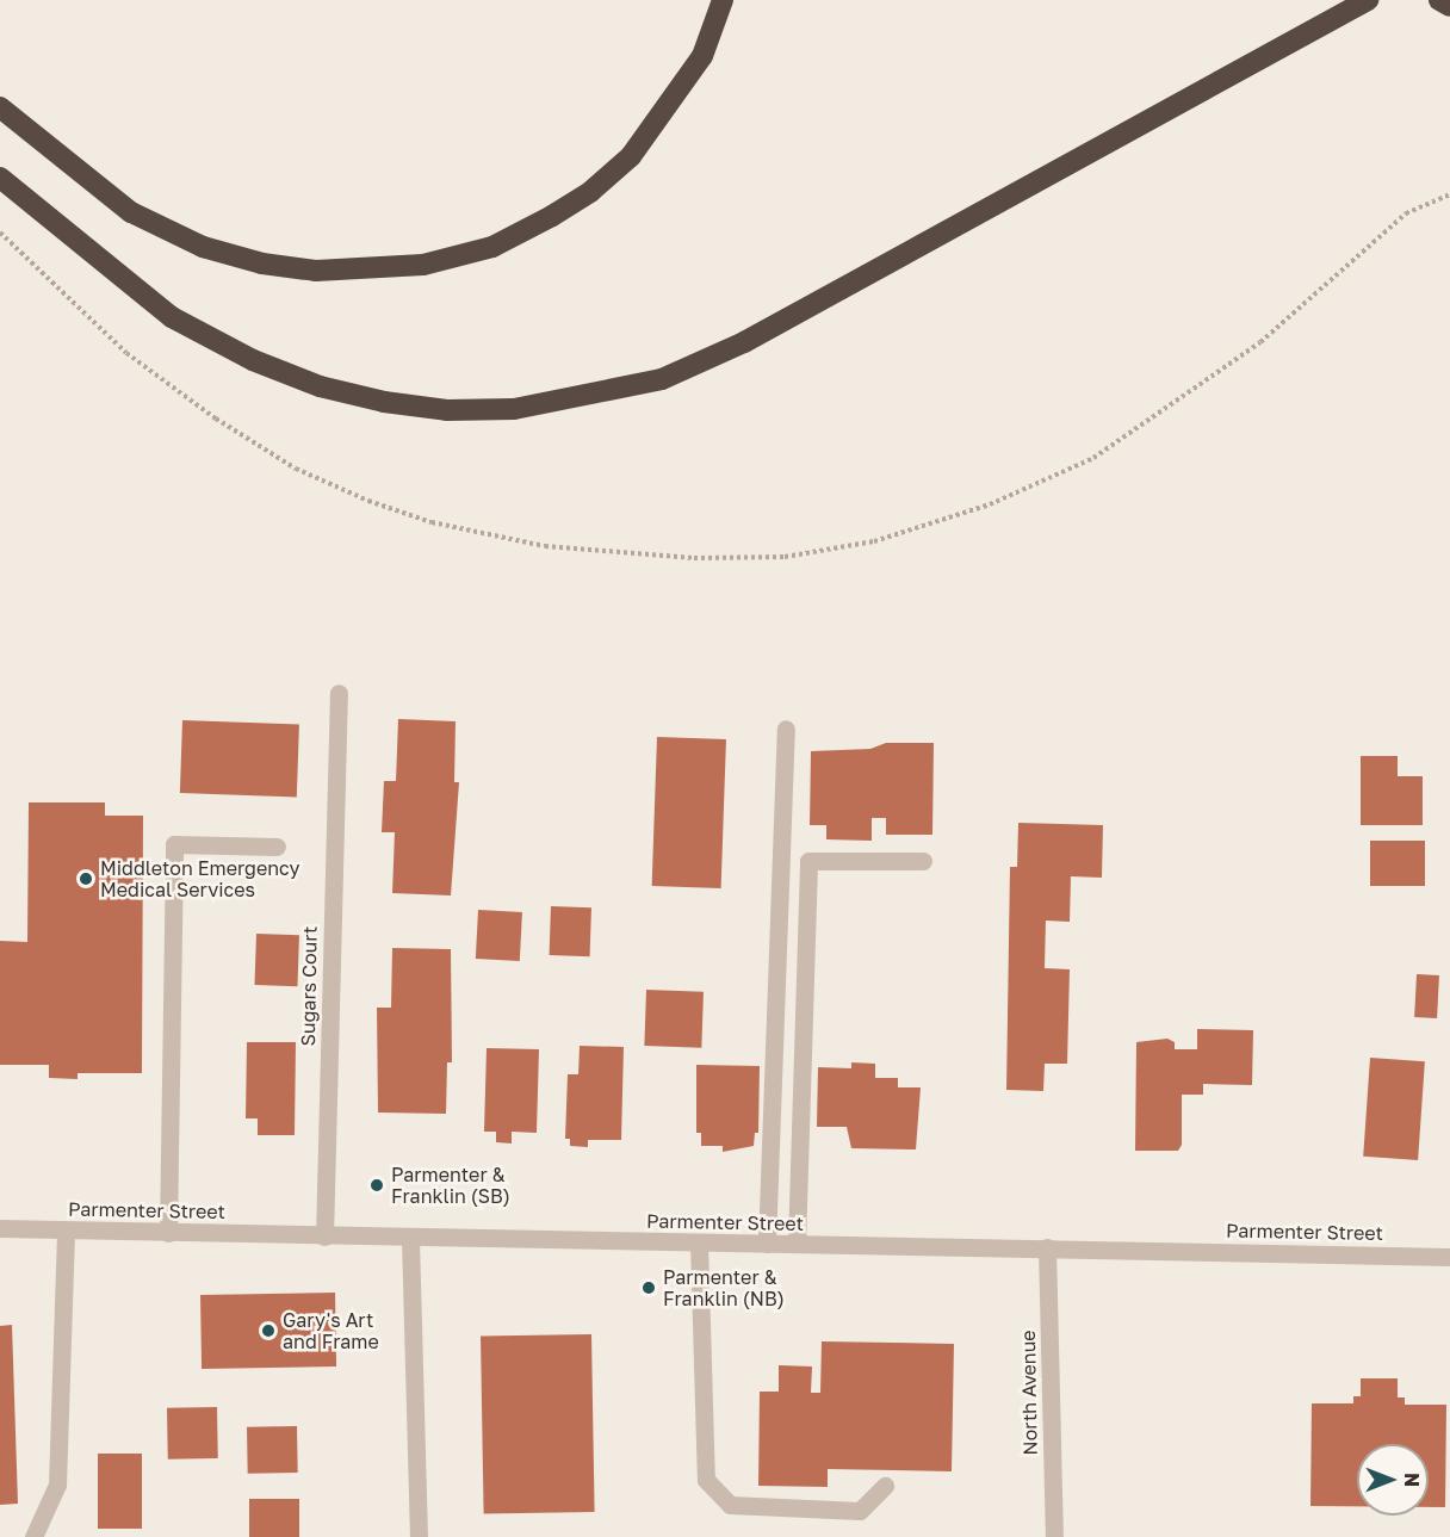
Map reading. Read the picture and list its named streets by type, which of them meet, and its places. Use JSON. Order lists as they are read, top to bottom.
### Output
{
  "streets": {
    "street": ["Sugars Court", "Parmenter Street", "North Avenue"]
  },
  "crossings": [
    ["Sugars Court", "Parmenter Street"],
    ["Parmenter Street", "North Avenue"]
  ],
  "places": [
    "Middleton Emergency Medical Services",
    "Parmenter & Franklin (SB)",
    "Parmenter & Franklin (NB)",
    "Gary's Art and Frame"
  ],
  "north": "right"
}
